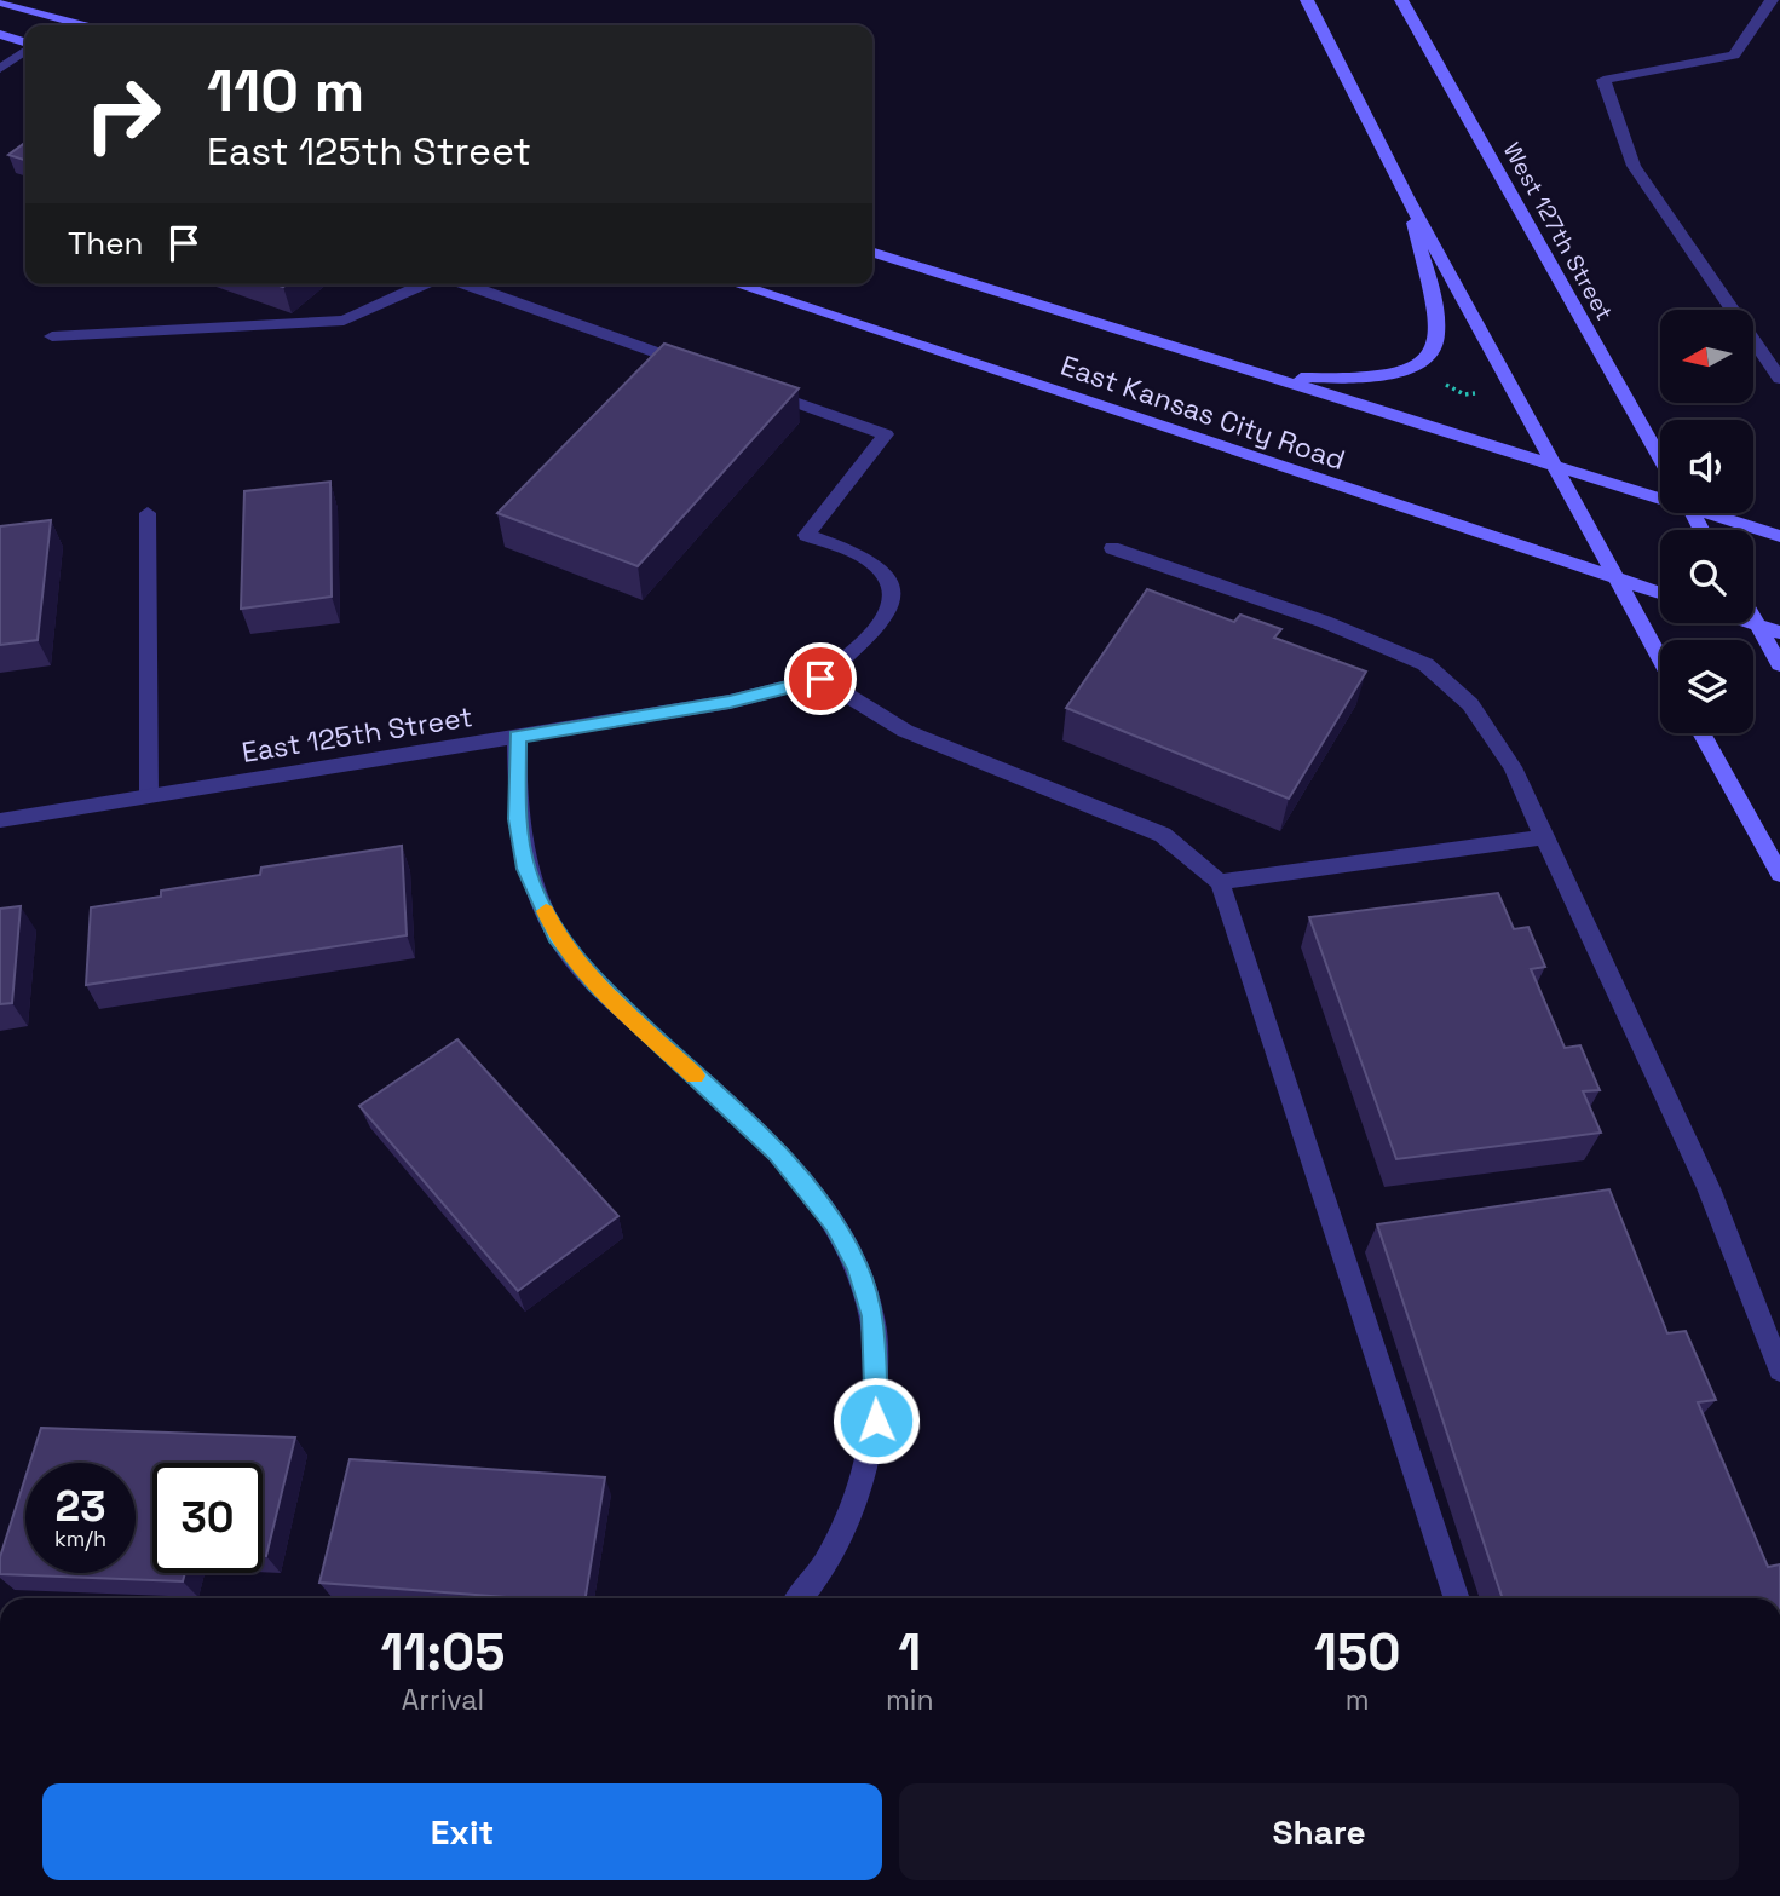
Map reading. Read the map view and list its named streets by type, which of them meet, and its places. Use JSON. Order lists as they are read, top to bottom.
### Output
{
  "streets": {
    "main road": ["West 127th Street", "East Kansas City Road"],
    "street": ["East 125th Street"]
  },
  "north": "left",
  "page": {
    "turn": ["110 m", "East 125th Street"],
    "then": "Then",
    "speed": "23 km/h",
    "limit": "30",
    "eta": [
      "11:05",
      "Arrival",
      "1",
      "min",
      "150",
      "m"
    ],
    "buttons": ["Exit", "Share"]
  }
}
